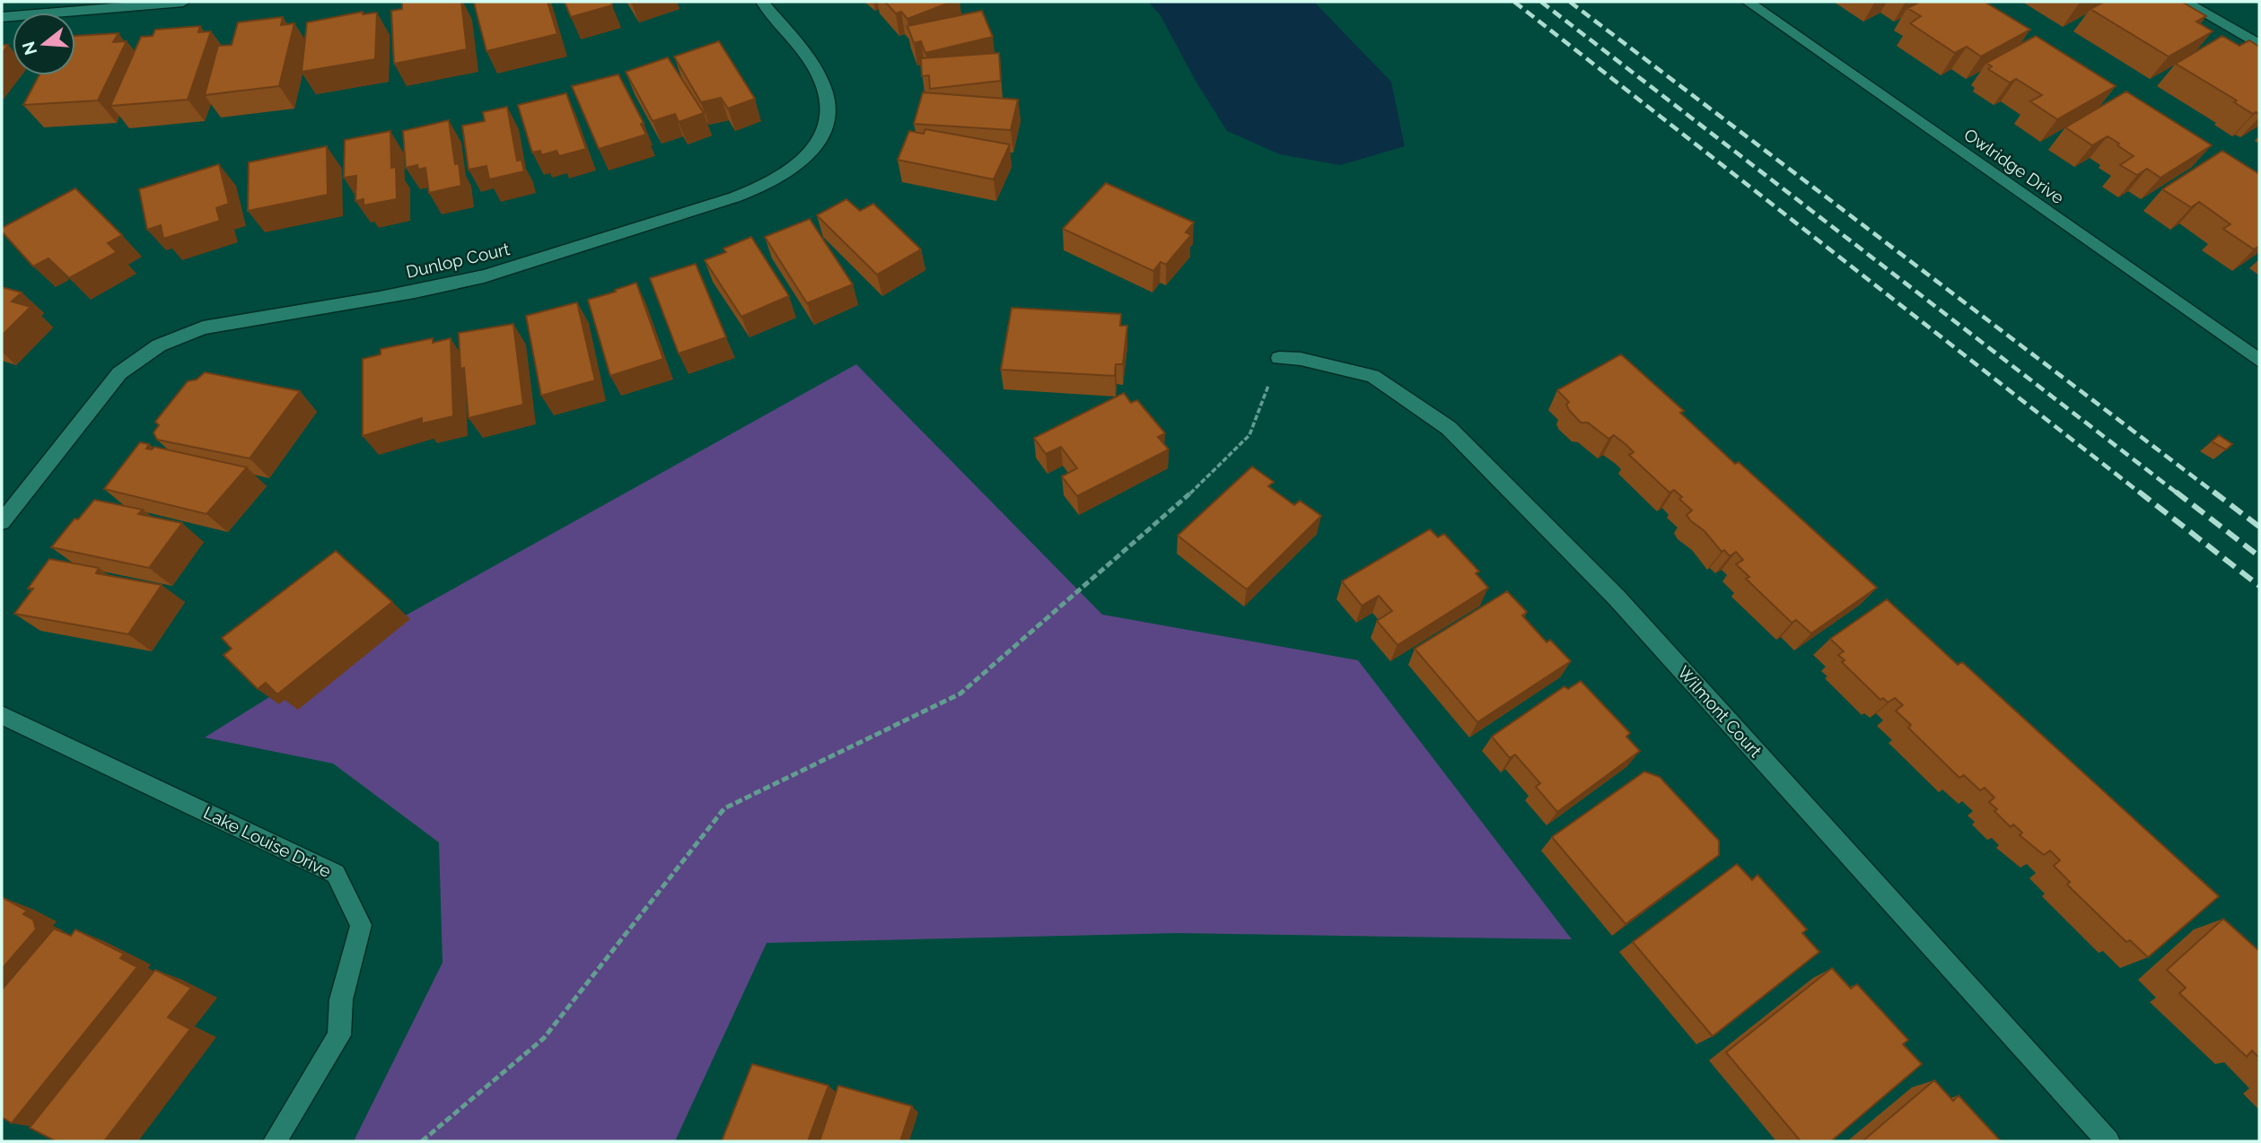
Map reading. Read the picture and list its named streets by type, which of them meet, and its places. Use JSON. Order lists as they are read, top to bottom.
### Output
{
  "streets": {
    "street": [
      "Owlridge Drive",
      "Dunlop Court",
      "Wilmont Court",
      "Lake Louise Drive"
    ]
  },
  "north": "left"
}
